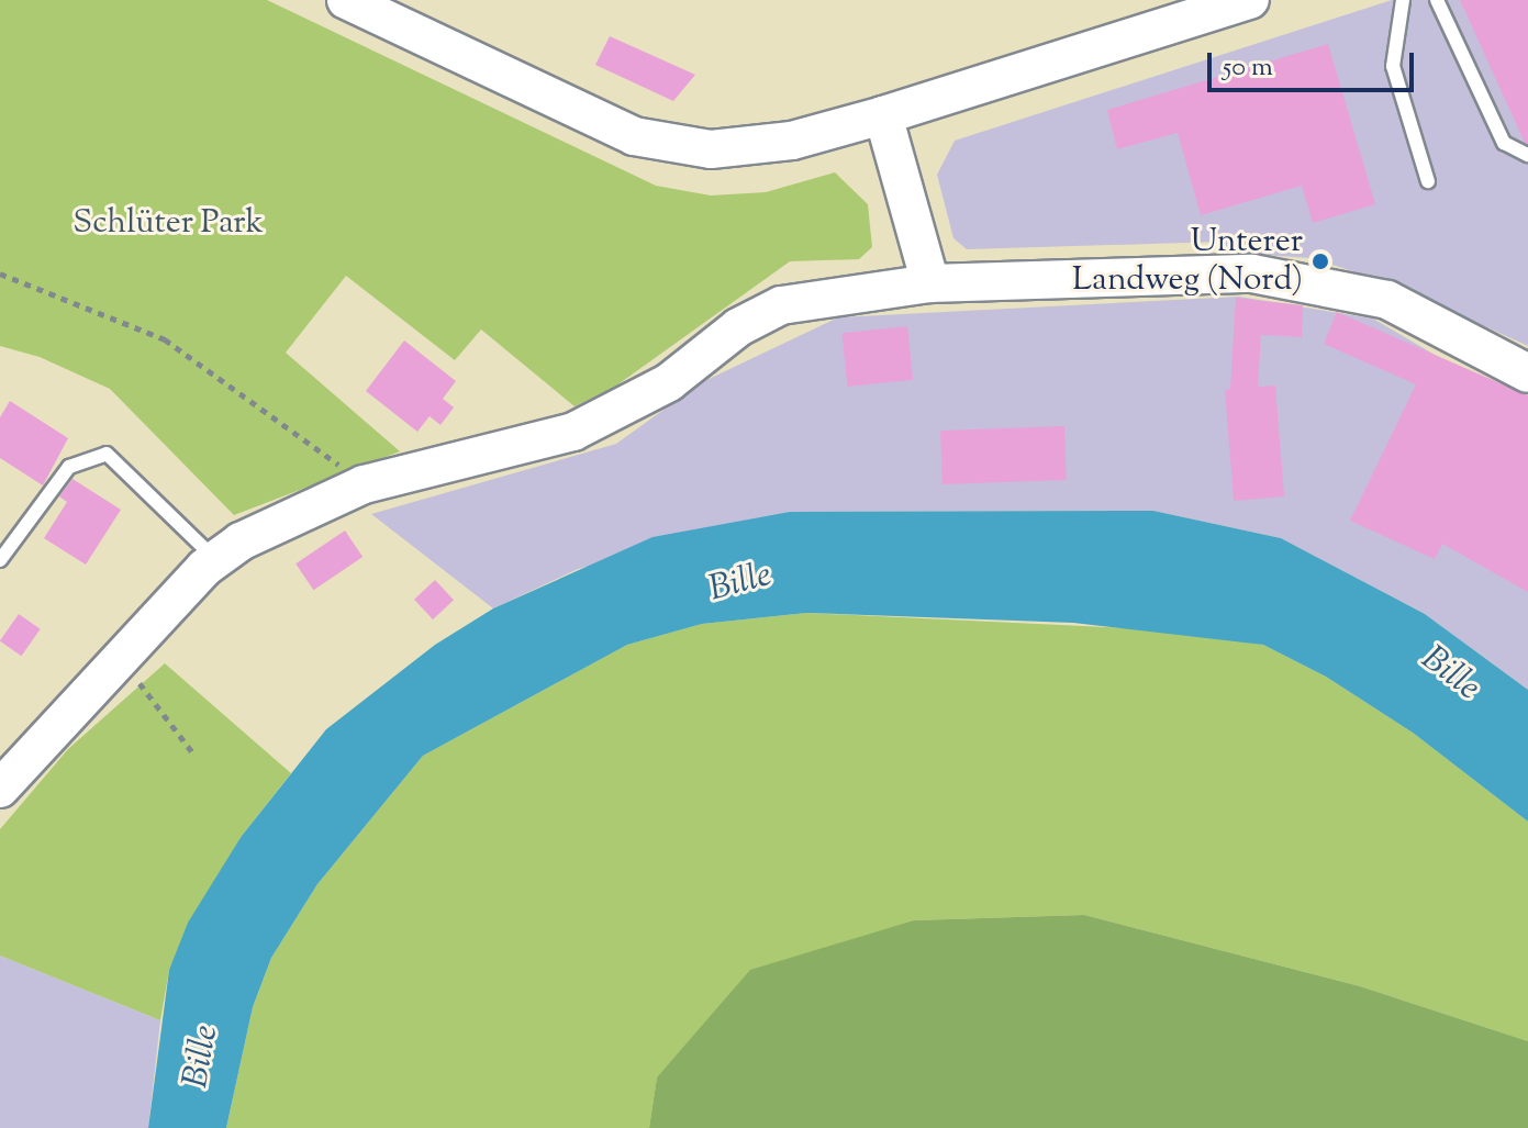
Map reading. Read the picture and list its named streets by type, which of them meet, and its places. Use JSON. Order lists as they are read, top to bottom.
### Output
{
  "water": ["Bille"],
  "parks": ["Schlüter Park"],
  "places": ["Unterer Landweg (Nord)"],
  "scale_bar": "50 m"
}
